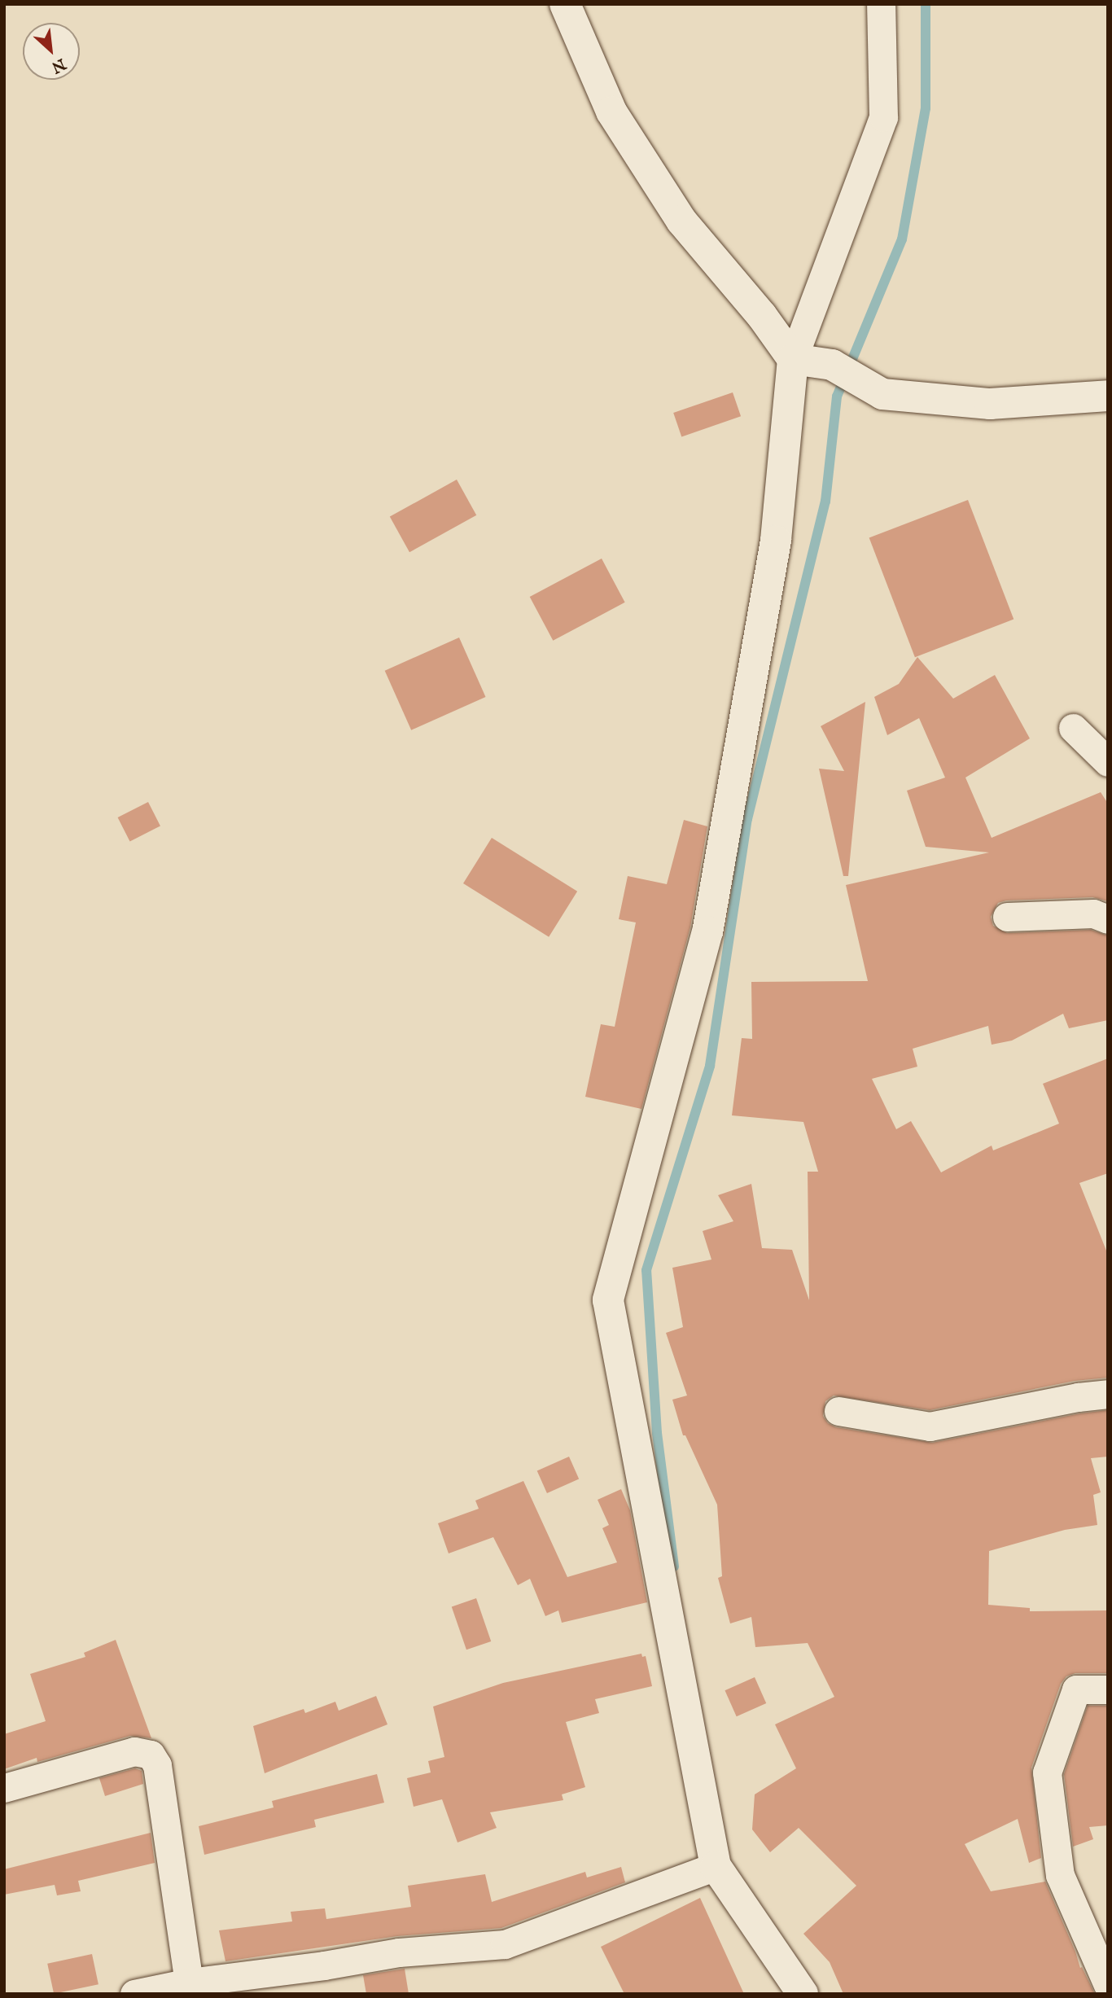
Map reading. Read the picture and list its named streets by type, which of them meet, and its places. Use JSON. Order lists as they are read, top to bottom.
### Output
{
  "north": "bottom right"
}
